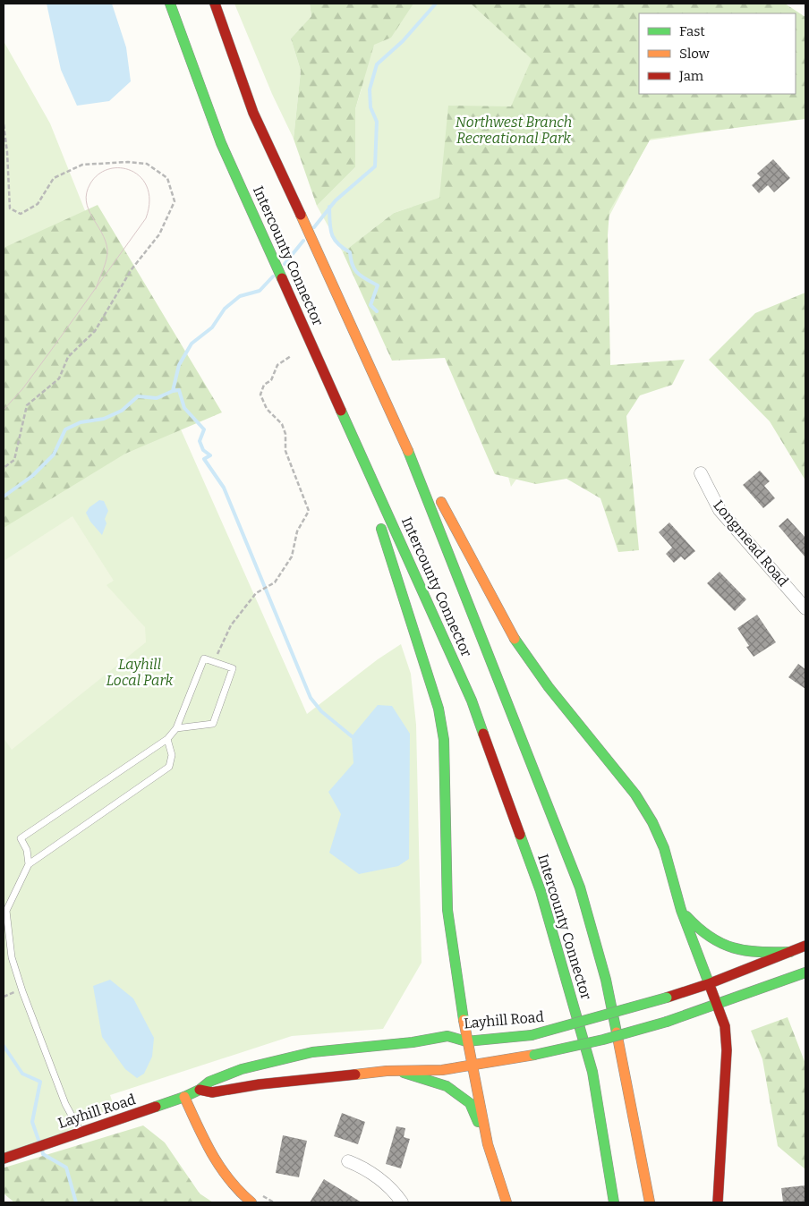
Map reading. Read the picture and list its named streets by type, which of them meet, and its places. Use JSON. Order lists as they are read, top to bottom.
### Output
{
  "streets": {
    "main road": ["Intercounty Connector", "Layhill Road"],
    "street": ["Longmead Road"]
  },
  "parks": ["Northwest Branch Recreational Park", "Layhill Local Park"],
  "legend": ["Fast", "Slow", "Jam"]
}
